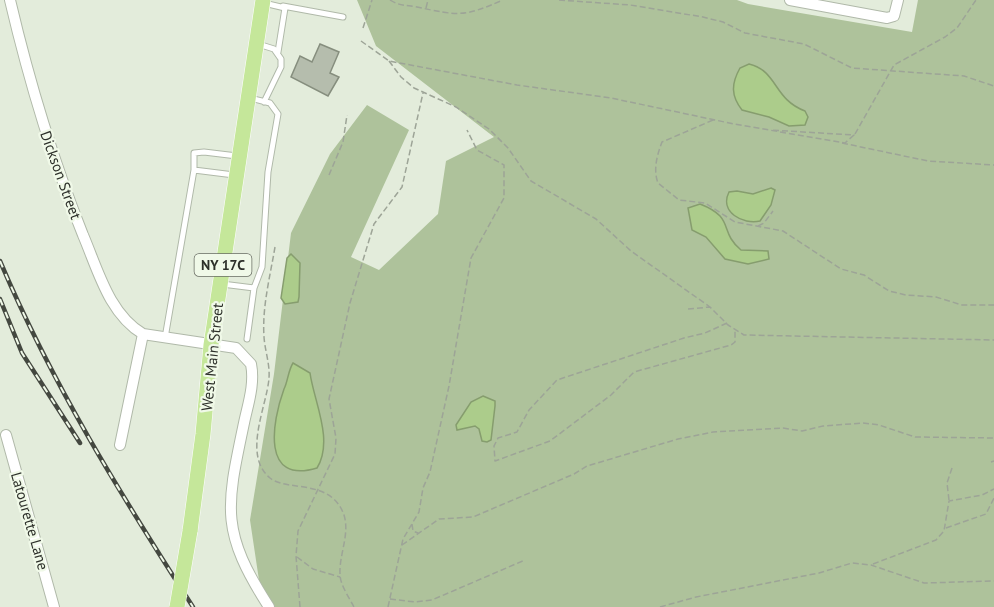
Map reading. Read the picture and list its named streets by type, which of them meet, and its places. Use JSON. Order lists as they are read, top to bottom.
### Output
{
  "streets": {
    "main road": ["NY 17C", "West Main Street"],
    "street": ["Dickson Street", "Latourette Lane"]
  },
  "crossings": [
    ["Dickson Street", "West Main Street"]
  ]
}
